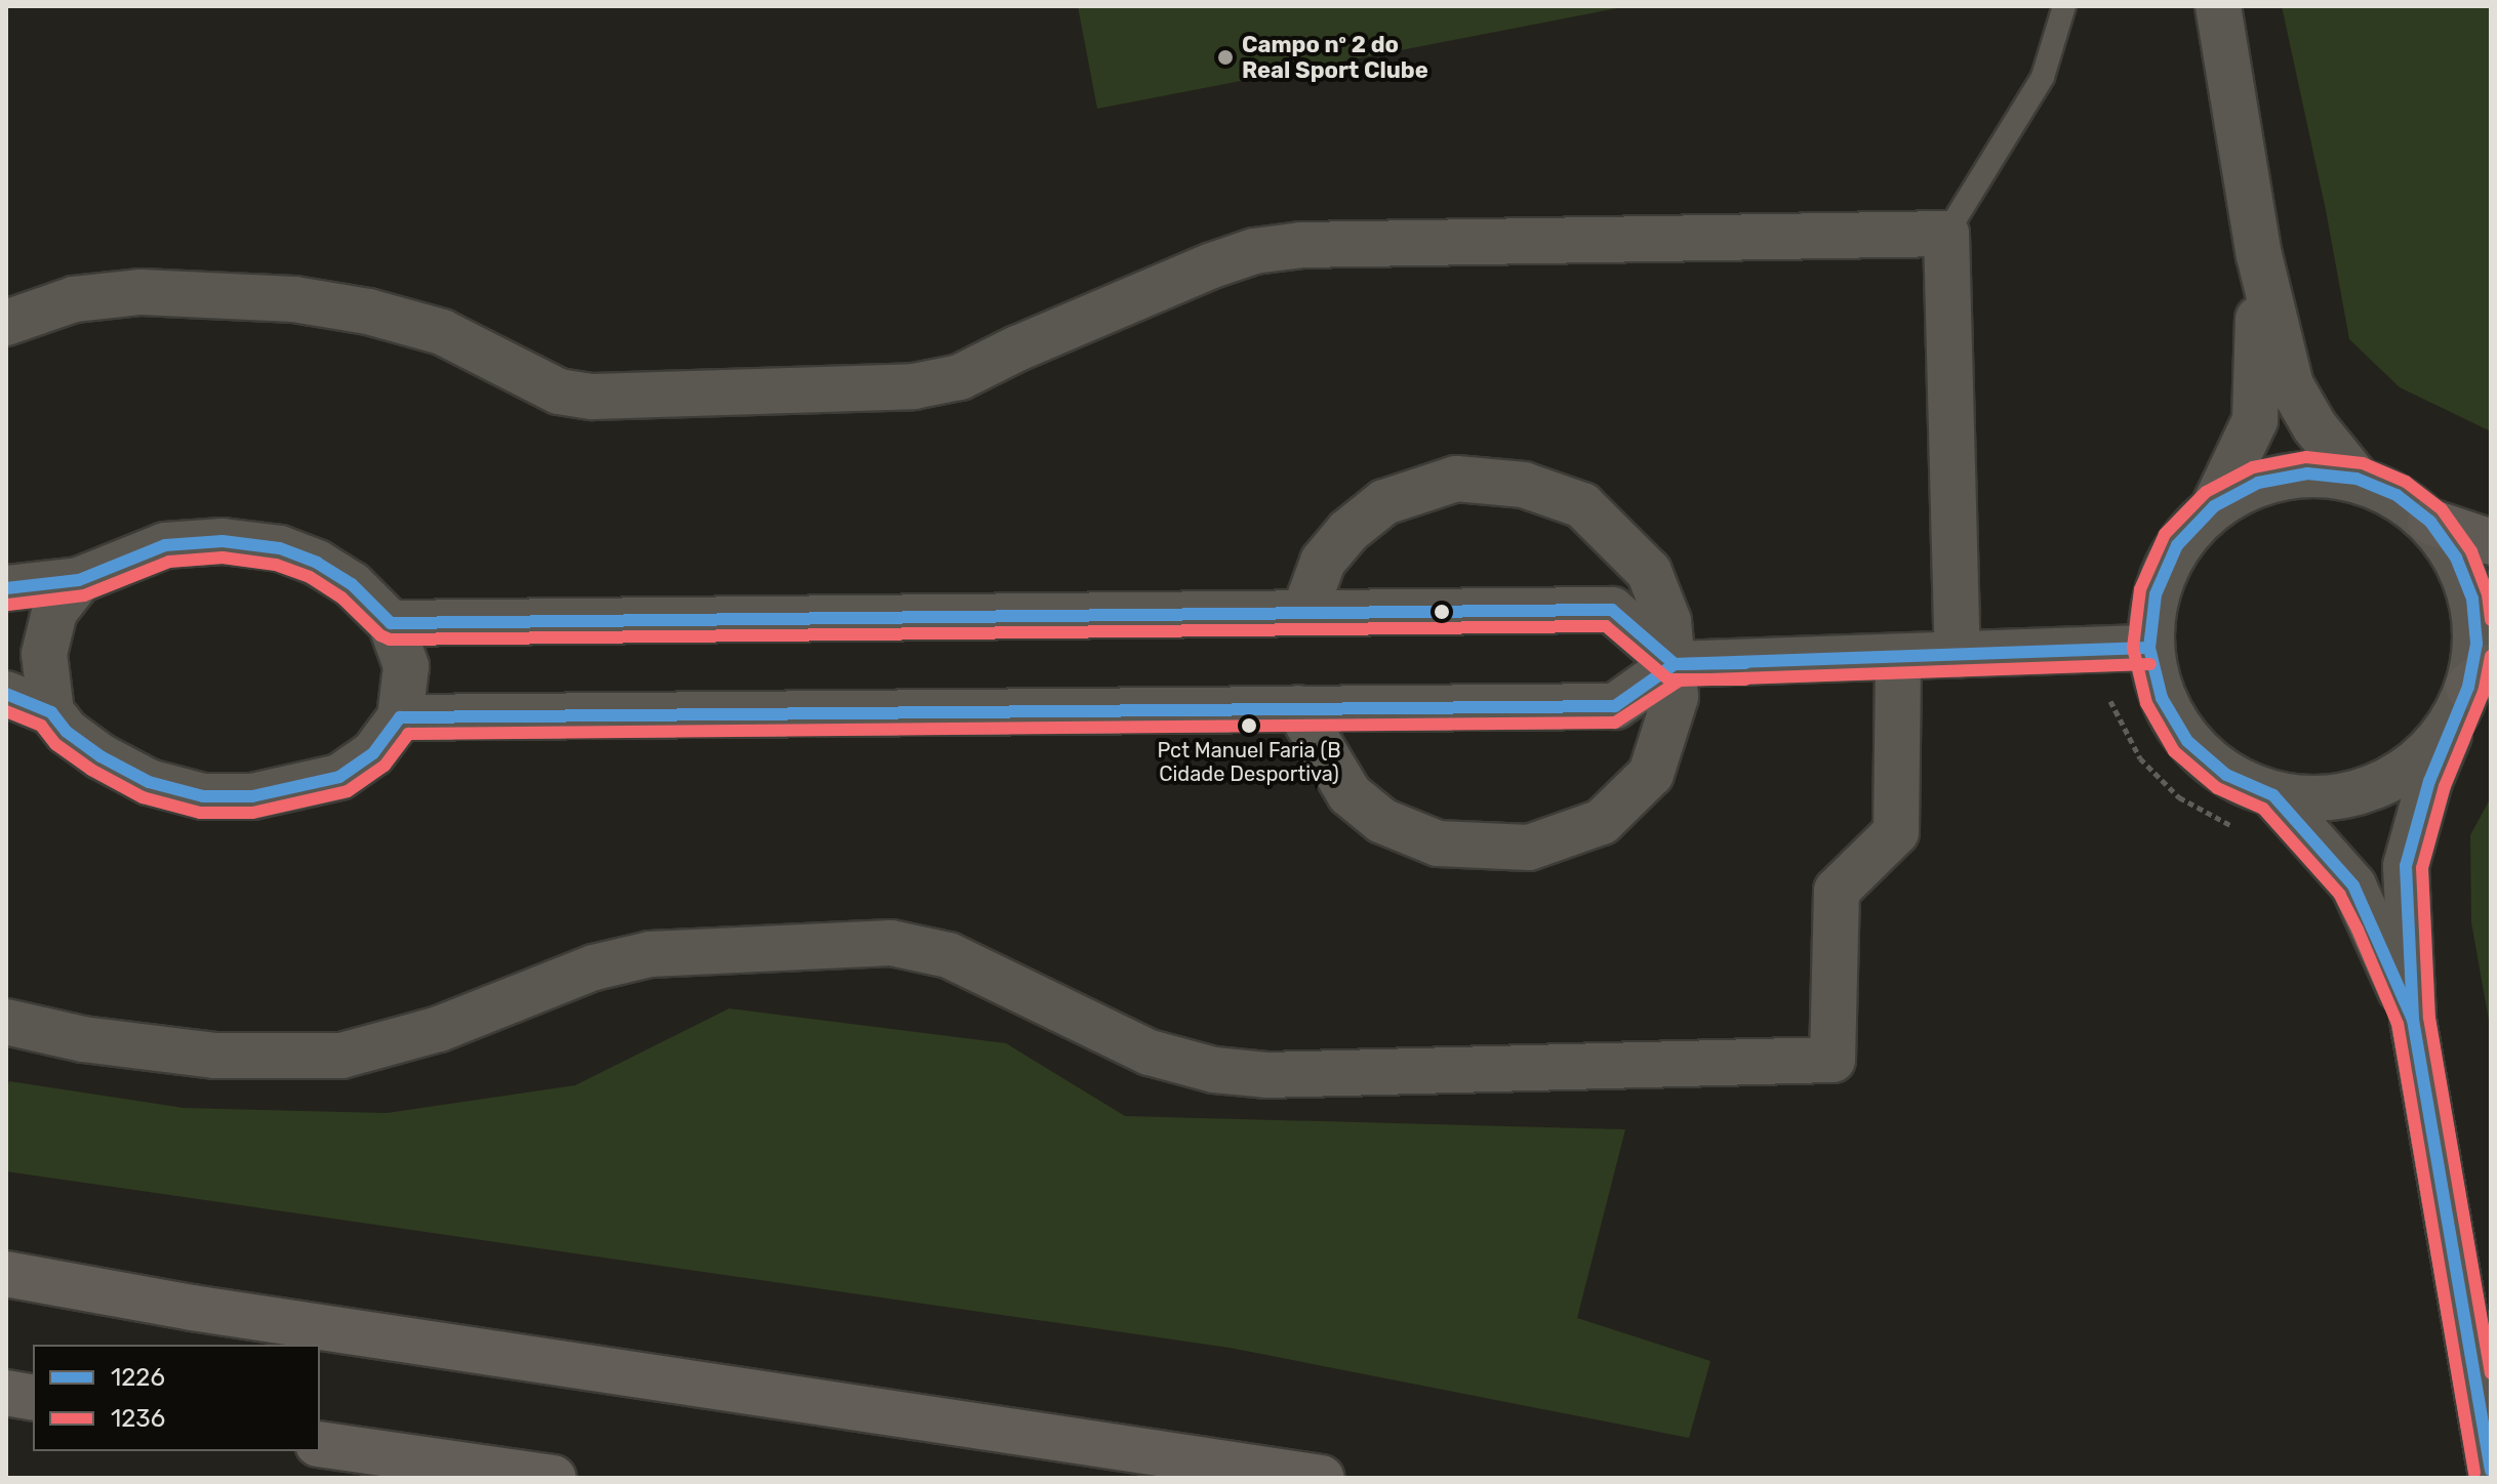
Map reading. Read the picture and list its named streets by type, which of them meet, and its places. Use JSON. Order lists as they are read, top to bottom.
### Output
{
  "places": ["Campo nº 2 do Real Sport Clube", "Pct Manuel Faria (B Cidade Desportiva)"],
  "lines": ["transit line 1236", "transit line 1226"],
  "legend": ["1226", "1236"]
}
